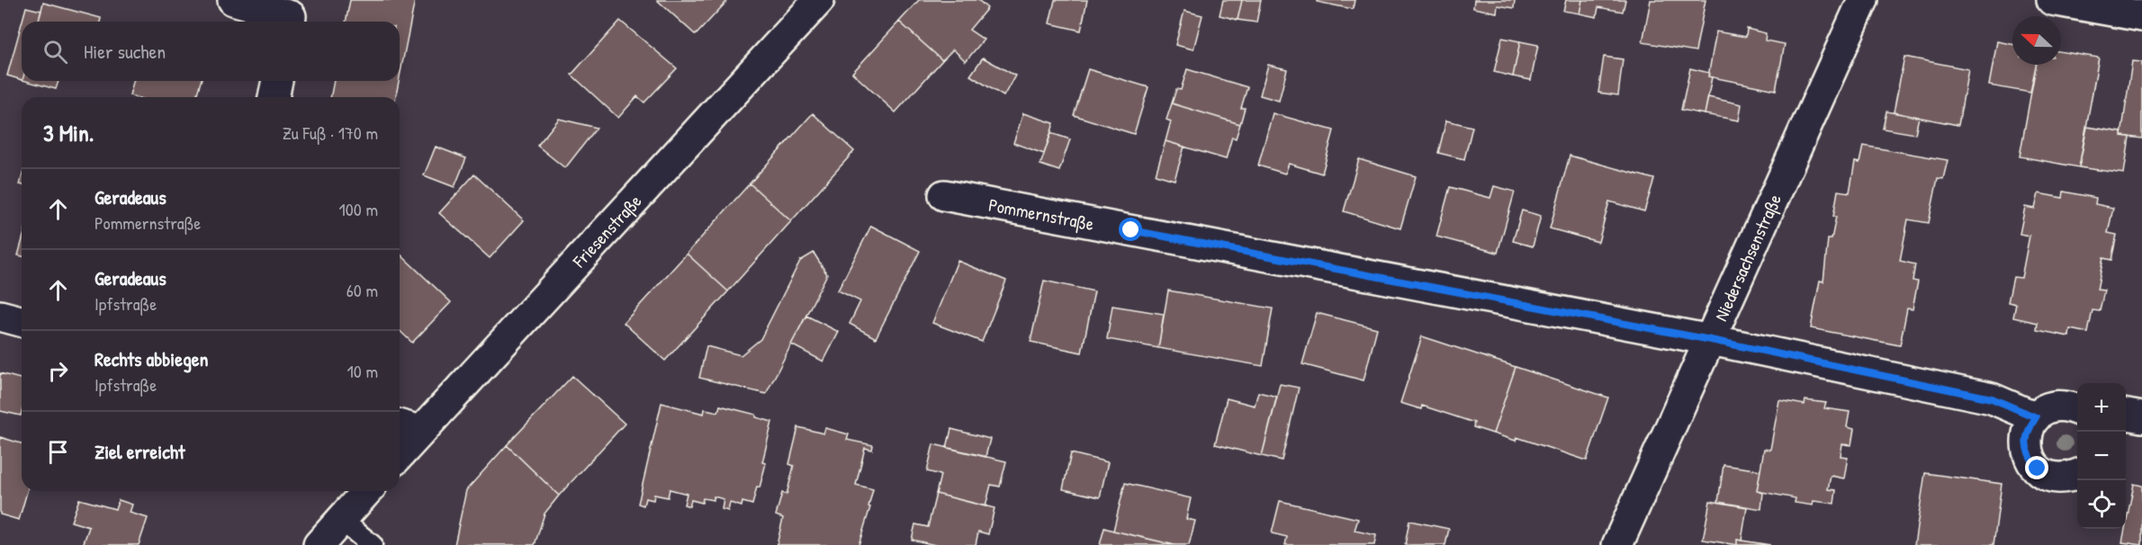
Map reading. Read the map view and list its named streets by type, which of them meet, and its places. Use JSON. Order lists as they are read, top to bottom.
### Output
{
  "streets": {
    "street": ["Pommernstraße", "Friesenstraße", "Niedersachsenstraße"]
  },
  "crossings": [
    ["Pommernstraße", "Niedersachsenstraße"]
  ],
  "north": "left",
  "page": {
    "search": "Hier suchen",
    "heading": ["3 Min.", "Zu Fuß · 170 m"],
    "list": [
      ["Geradeaus", "Pommernstraße", "100 m"],
      ["Geradeaus", "Ipfstraße", "60 m"],
      ["Rechts abbiegen", "Ipfstraße", "10 m"],
      "Ziel erreicht"
    ],
    "map_buttons": ["+", "−"]
  }
}
